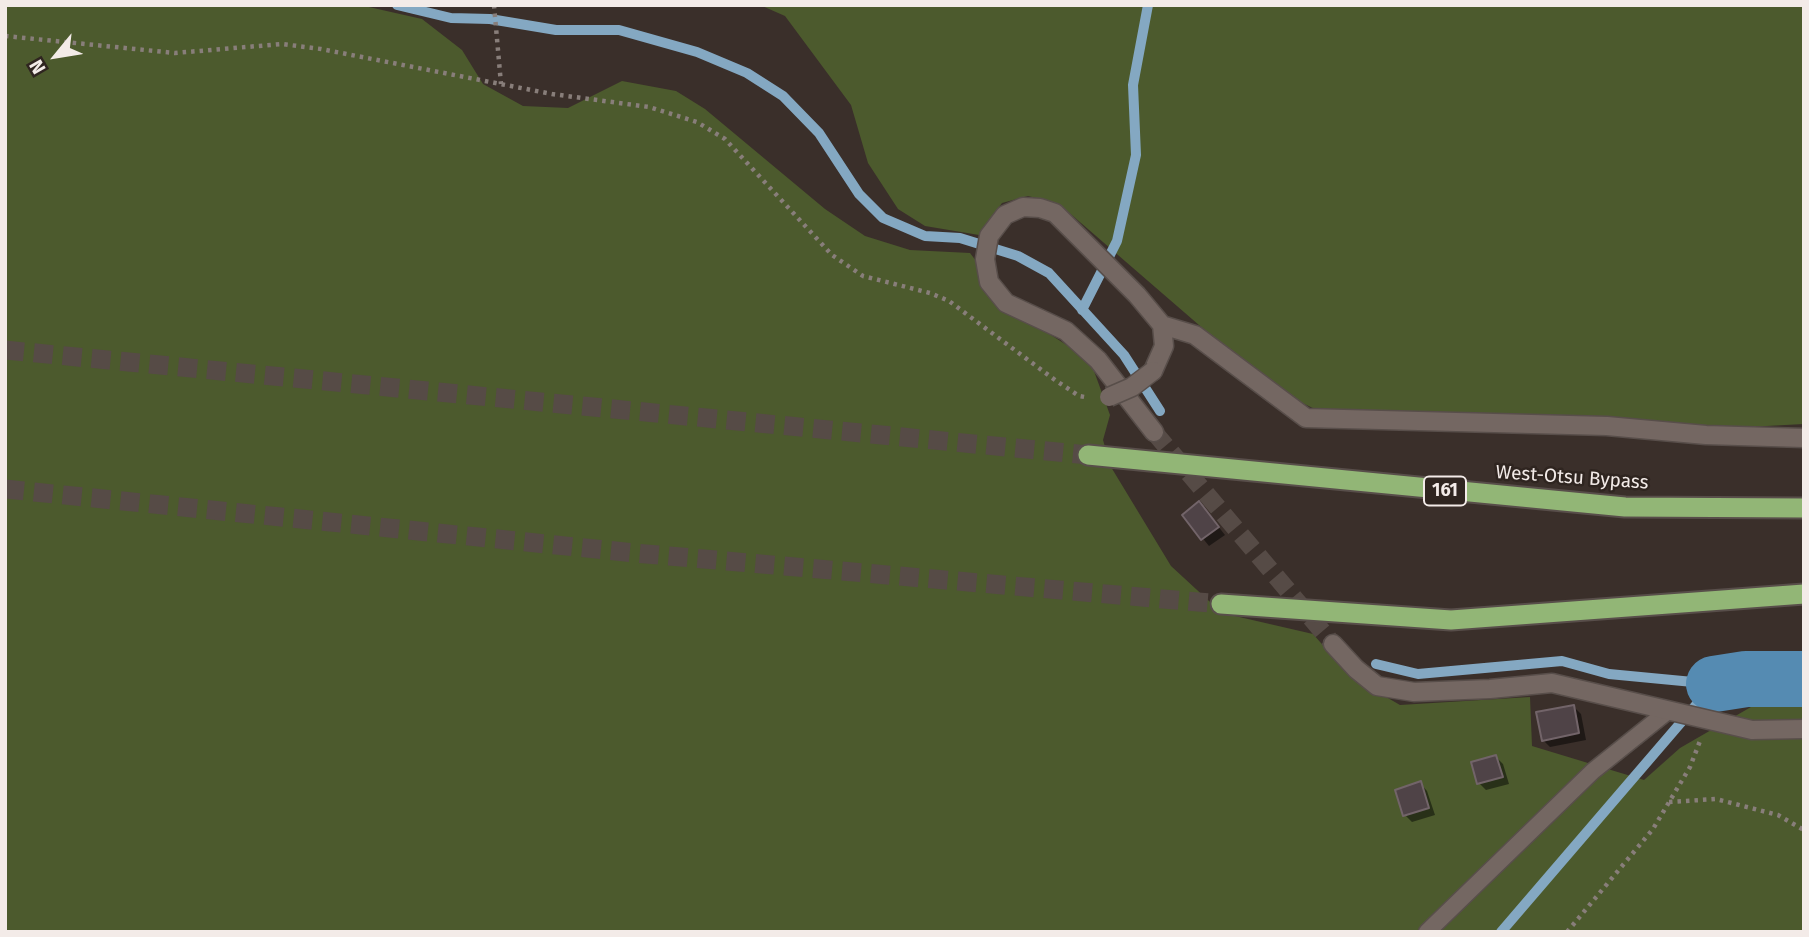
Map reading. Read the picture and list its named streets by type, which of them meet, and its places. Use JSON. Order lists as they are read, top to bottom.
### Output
{
  "streets": {
    "highway": ["West-Otsu Bypass", "161"]
  },
  "north": "bottom left"
}
